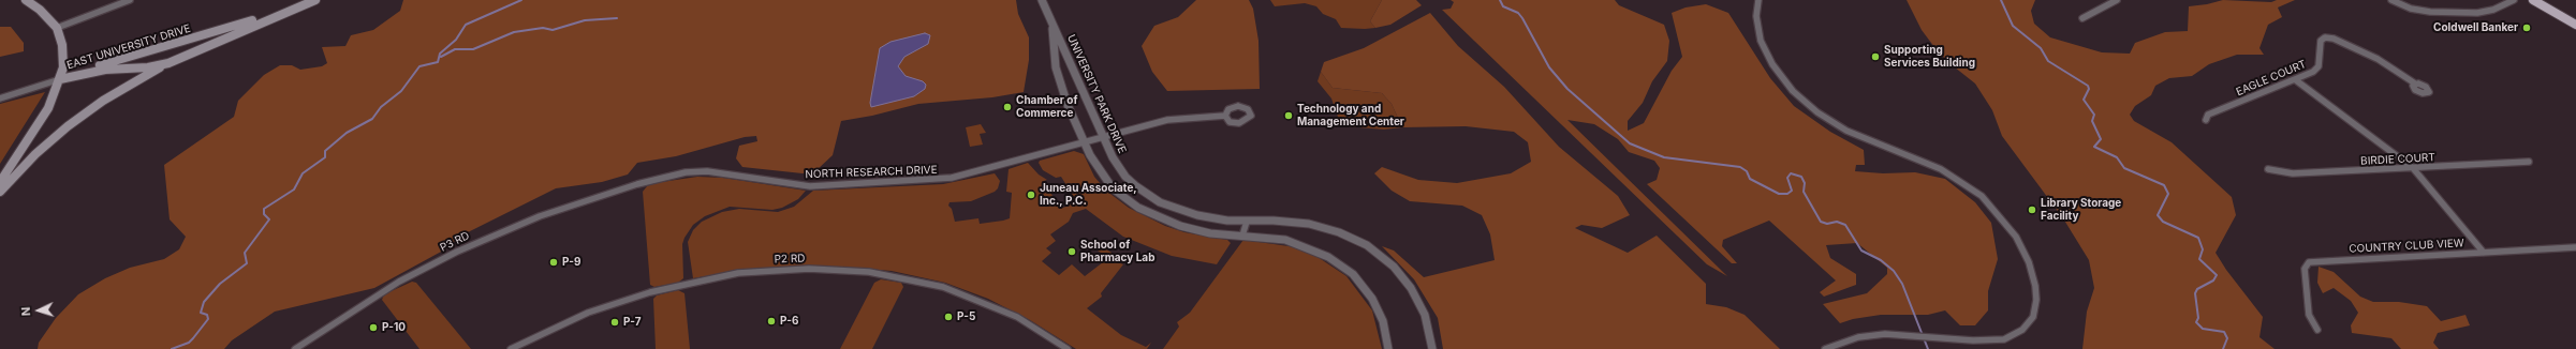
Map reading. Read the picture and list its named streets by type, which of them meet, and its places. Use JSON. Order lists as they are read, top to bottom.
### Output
{
  "streets": {
    "main road": ["EAST UNIVERSITY DRIVE"],
    "street": [
      "EAGLE COURT",
      "UNIVERSITY PARK DRIVE",
      "BIRDIE COURT",
      "NORTH RESEARCH DRIVE",
      "P3 RD",
      "COUNTRY CLUB VIEW",
      "P2 RD"
    ]
  },
  "crossings": [
    ["UNIVERSITY PARK DRIVE", "NORTH RESEARCH DRIVE"],
    ["NORTH RESEARCH DRIVE", "P3 RD"]
  ],
  "places": [
    "Coldwell Banker",
    "Supporting Services Building",
    "Chamber of Commerce",
    "Technology and Management Center",
    "Juneau Associate, Inc., P.C.",
    "Library Storage Facility",
    "School of Pharmacy Lab",
    "P-9",
    "P-5",
    "P-6",
    "P-7",
    "P-10"
  ],
  "north": "left"
}
